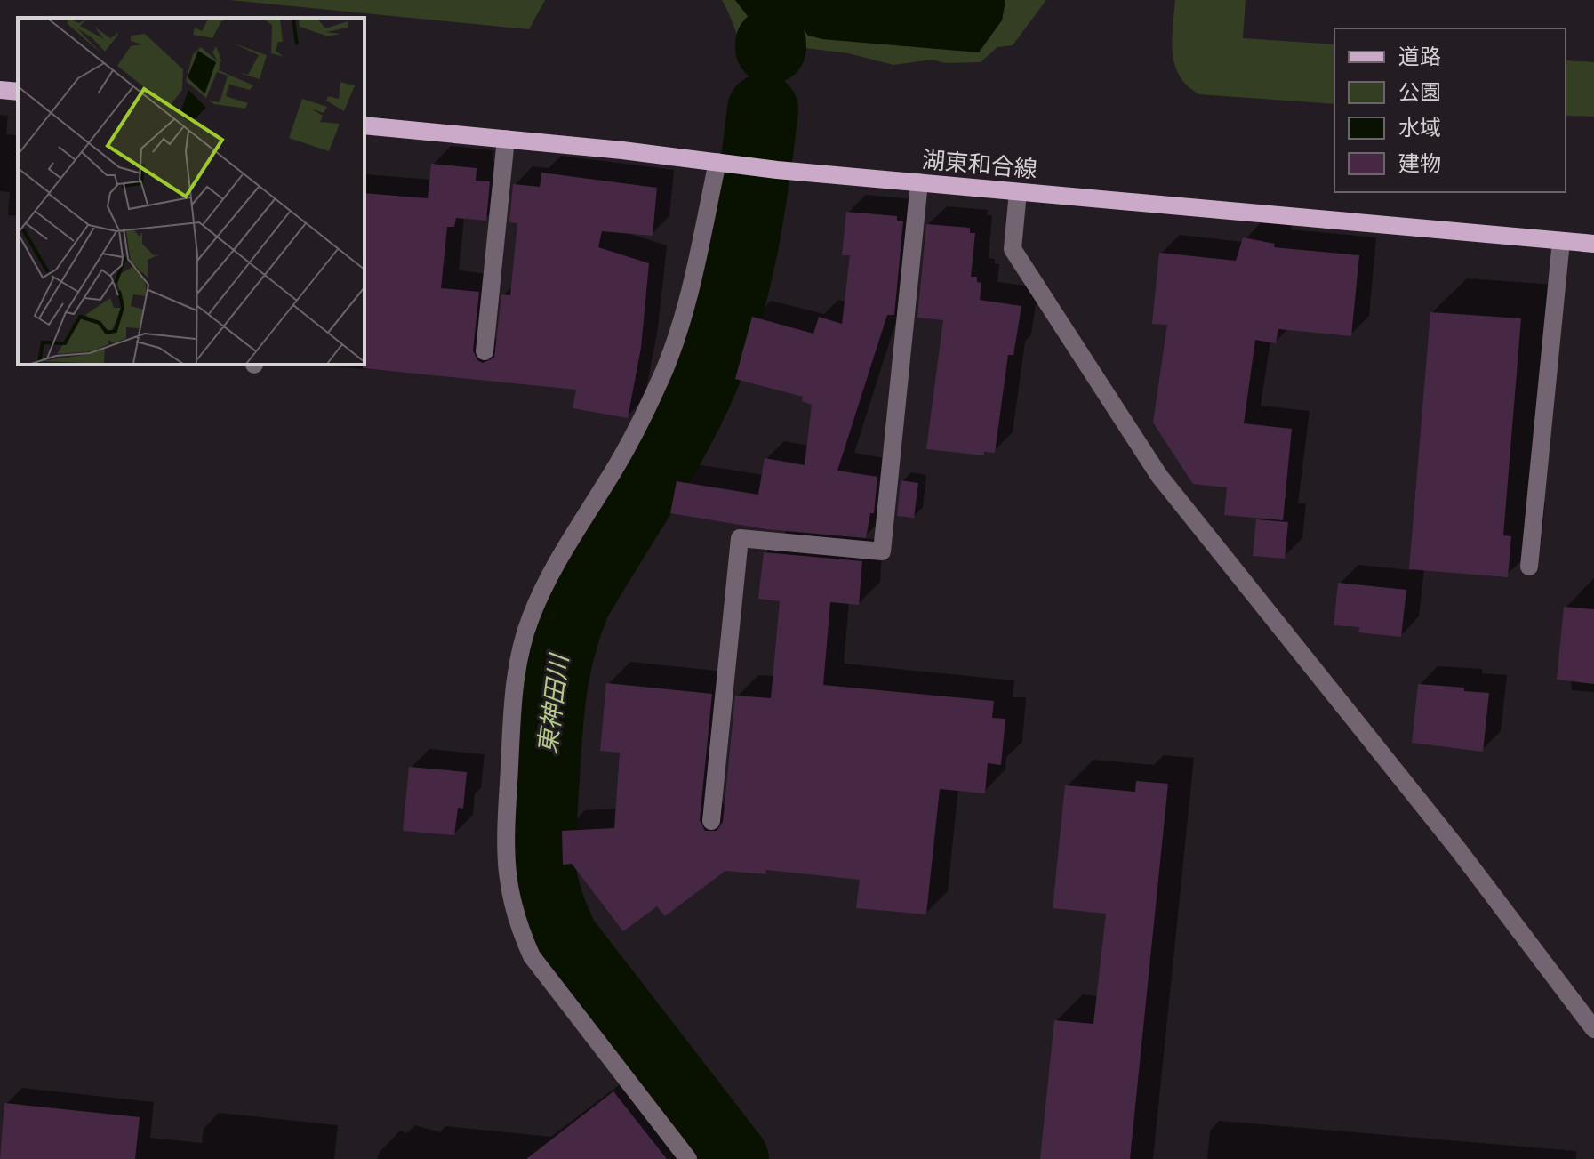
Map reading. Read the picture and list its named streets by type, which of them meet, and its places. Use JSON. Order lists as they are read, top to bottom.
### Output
{
  "streets": {
    "main road": ["湖東和合線"]
  },
  "water": ["東神田川"],
  "legend": [
    "道路",
    "公園",
    "水域",
    "建物"
  ]
}
